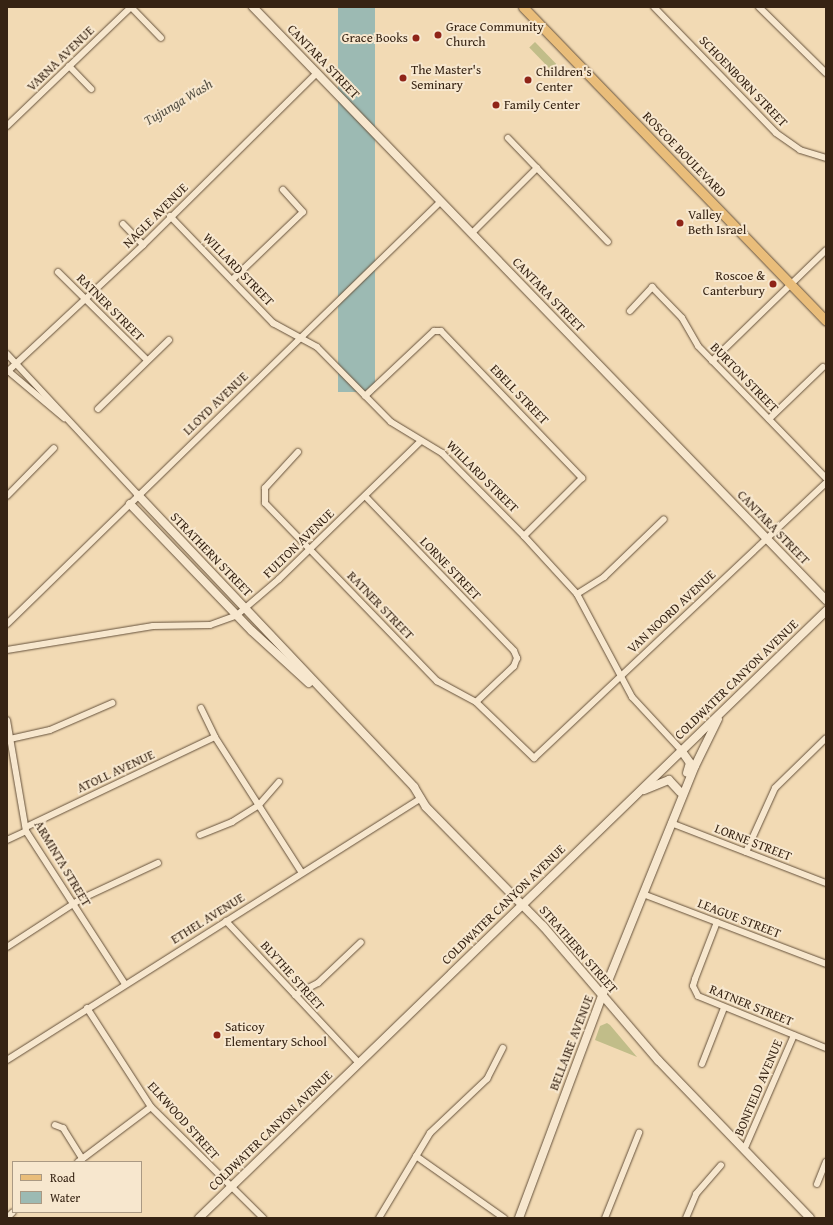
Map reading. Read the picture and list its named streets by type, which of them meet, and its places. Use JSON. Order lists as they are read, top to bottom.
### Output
{
  "streets": {
    "main road": ["ROSCOE BOULEVARD"],
    "street": [
      "VARNA AVENUE",
      "CANTARA STREET",
      "SCHOENBORN STREET",
      "NAGLE AVENUE",
      "WILLARD STREET",
      "RATNER STREET",
      "BURTON STREET",
      "EBELL STREET",
      "LLOYD AVENUE",
      "FULTON AVENUE",
      "STRATHERN STREET",
      "LORNE STREET",
      "VAN NOORD AVENUE",
      "COLDWATER CANYON AVENUE",
      "ATOLL AVENUE",
      "ARMINTA STREET",
      "ETHEL AVENUE",
      "LEAGUE STREET",
      "BLYTHE STREET",
      "BELLAIRE AVENUE",
      "BONFIELD AVENUE",
      "ELKWOOD STREET"
    ]
  },
  "crossings": [
    ["CANTARA STREET", "NAGLE AVENUE"],
    ["CANTARA STREET", "LLOYD AVENUE"],
    ["CANTARA STREET", "VAN NOORD AVENUE"],
    ["NAGLE AVENUE", "WILLARD STREET"],
    ["NAGLE AVENUE", "RATNER STREET"],
    ["NAGLE AVENUE", "STRATHERN STREET"],
    ["WILLARD STREET", "EBELL STREET"],
    ["WILLARD STREET", "LLOYD AVENUE"],
    ["WILLARD STREET", "FULTON AVENUE"],
    ["WILLARD STREET", "VAN NOORD AVENUE"],
    ["WILLARD STREET", "COLDWATER CANYON AVENUE"],
    ["RATNER STREET", "FULTON AVENUE"],
    ["RATNER STREET", "LORNE STREET"],
    ["RATNER STREET", "VAN NOORD AVENUE"],
    ["RATNER STREET", "LEAGUE STREET"],
    ["RATNER STREET", "BONFIELD AVENUE"],
    ["LLOYD AVENUE", "STRATHERN STREET"],
    ["FULTON AVENUE", "STRATHERN STREET"],
    ["FULTON AVENUE", "LORNE STREET"],
    ["STRATHERN STREET", "COLDWATER CANYON AVENUE"],
    ["STRATHERN STREET", "ETHEL AVENUE"],
    ["STRATHERN STREET", "BELLAIRE AVENUE"],
    ["STRATHERN STREET", "BONFIELD AVENUE"],
    ["LORNE STREET", "BELLAIRE AVENUE"],
    ["COLDWATER CANYON AVENUE", "BLYTHE STREET"],
    ["COLDWATER CANYON AVENUE", "BELLAIRE AVENUE"],
    ["COLDWATER CANYON AVENUE", "ELKWOOD STREET"],
    ["ATOLL AVENUE", "ARMINTA STREET"],
    ["ARMINTA STREET", "ETHEL AVENUE"],
    ["ETHEL AVENUE", "BLYTHE STREET"],
    ["ETHEL AVENUE", "ELKWOOD STREET"],
    ["LEAGUE STREET", "BELLAIRE AVENUE"]
  ],
  "water": ["Tujunga Wash"],
  "places": [
    "Grace Community Church",
    "Grace Books",
    "The Master's Seminary",
    "Children's Center",
    "Family Center",
    "Valley Beth Israel",
    "Roscoe & Canterbury",
    "Saticoy Elementary School"
  ],
  "legend": ["Road", "Water"]
}
